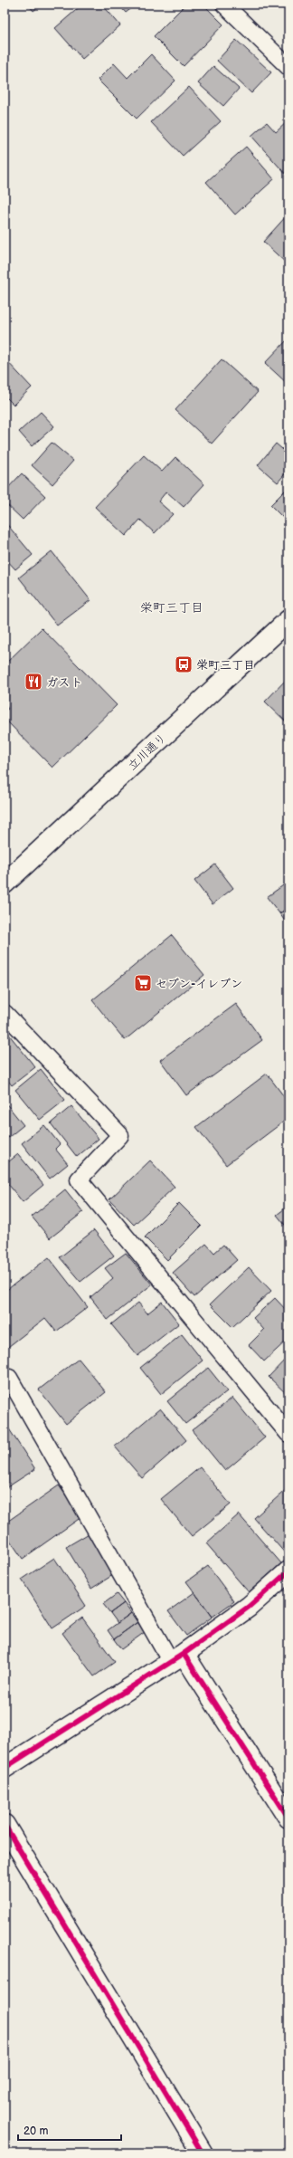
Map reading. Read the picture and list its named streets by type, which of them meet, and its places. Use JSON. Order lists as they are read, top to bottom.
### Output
{
  "streets": {
    "street": ["立川通り"]
  },
  "districts": ["栄町三丁目"],
  "places": {
    "bus stop": ["栄町三丁目"],
    "restaurant": ["ガスト"],
    "supermarket": ["セブン-イレブン"]
  },
  "scale_bar": "20 m"
}
